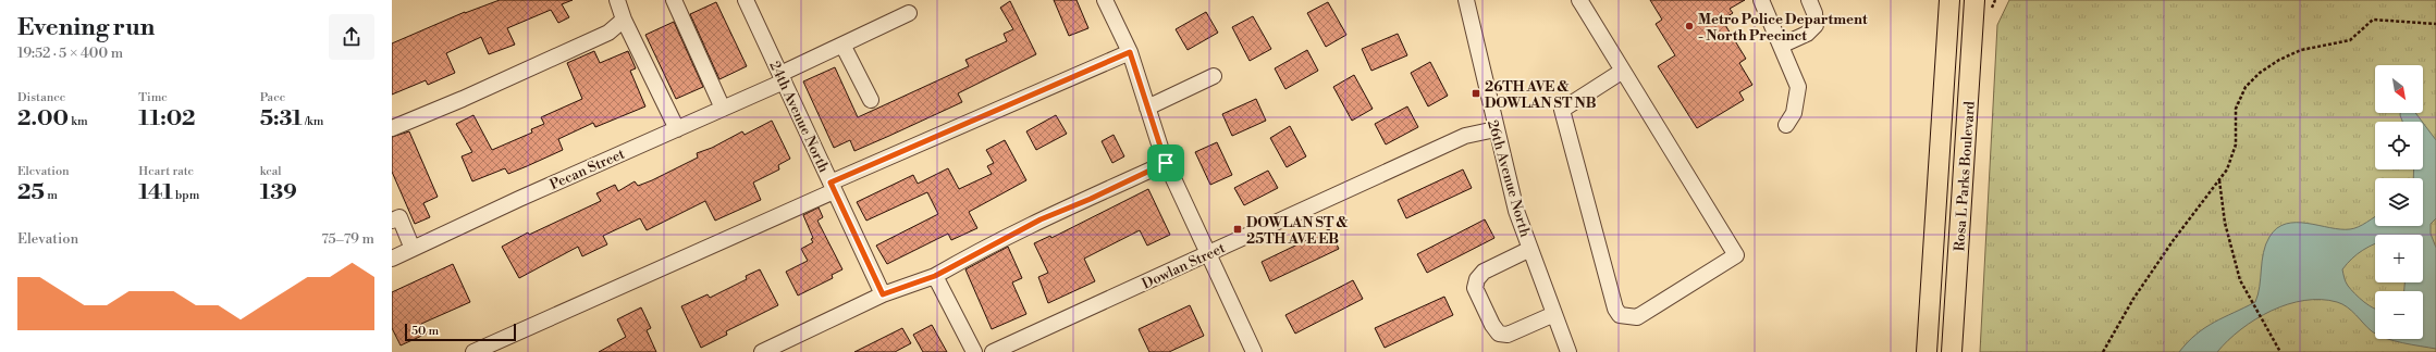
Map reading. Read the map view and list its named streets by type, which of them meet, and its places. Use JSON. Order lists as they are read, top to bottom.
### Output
{
  "streets": {
    "main road": ["Rosa L Parks Boulevard"],
    "street": [
      "24th Avenue North",
      "Pecan Street",
      "26th Avenue North",
      "Dowlan Street"
    ]
  },
  "crossings": [
    ["24th Avenue North", "Pecan Street"],
    ["26th Avenue North", "Dowlan Street"]
  ],
  "places": {
    "other": ["Metro Police Department - North Precinct"],
    "transit": ["26TH AVE & DOWLAN ST NB", "DOWLAN ST & 25TH AVE EB"]
  },
  "scale_bar": "50 m",
  "north": "bottom right",
  "page": {
    "heading": ["Evening run", "19:52 · 5 × 400 m"],
    "map_buttons": ["+", "−"],
    "stats": [
      ["Distance", "2.00 km"],
      ["Time", "11:02"],
      ["Pace", "5:31 /km"],
      ["Elevation", "25 m"],
      ["Heart rate", "141 bpm"],
      ["kcal", "139"]
    ],
    "chart": ["Elevation", "75–79 m"],
    "scale": "50 m"
  }
}
